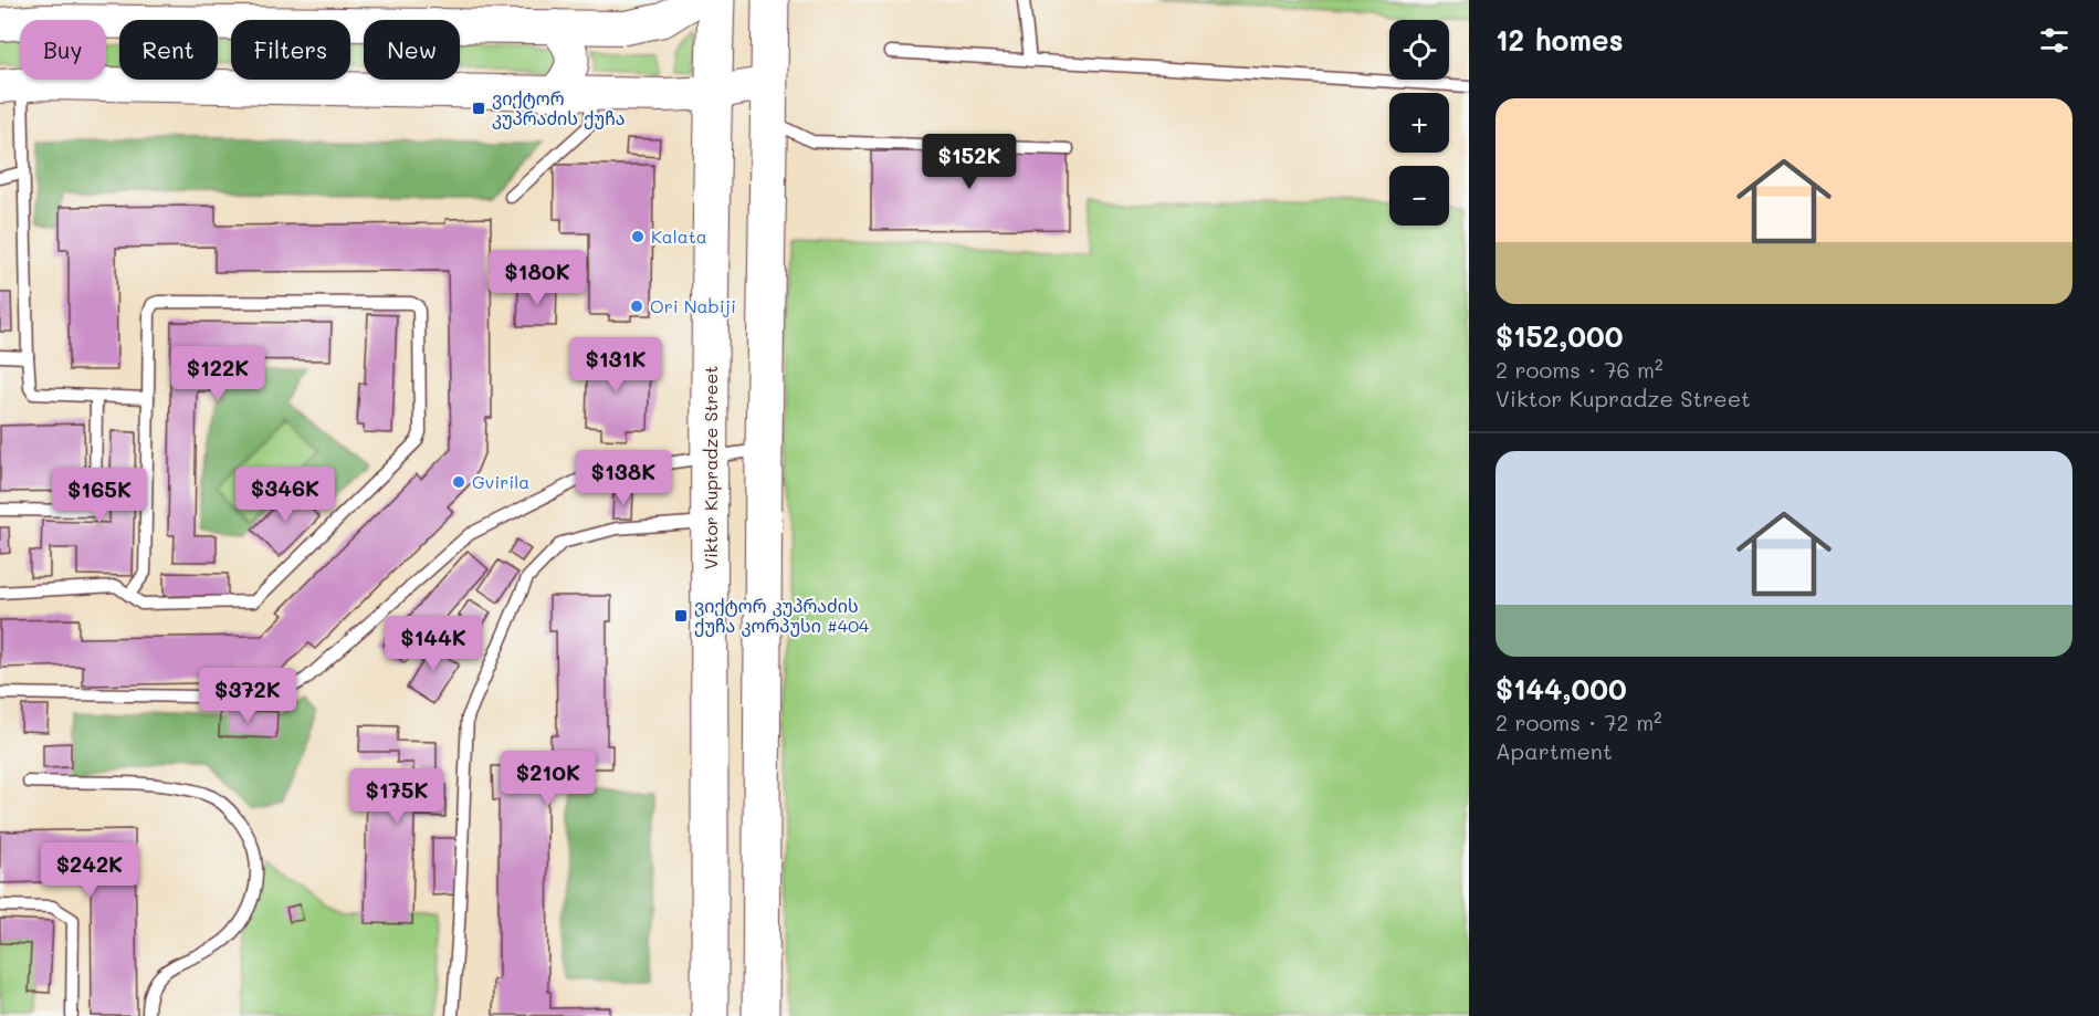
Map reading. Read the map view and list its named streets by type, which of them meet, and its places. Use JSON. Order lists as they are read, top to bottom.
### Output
{
  "streets": {
    "main road": ["Viktor Kupradze Street"]
  },
  "places": {
    "transit": ["ვიქტორ კუპრაძის ქუჩა", "ვიქტორ კუპრაძის ქუჩა კორპუსი #404"],
    "other": ["Kalata", "Ori Nabiji", "Gvirila"]
  },
  "page": {
    "heading": "12 homes",
    "map_buttons": ["+", "−"],
    "chip": [
      "Buy",
      "Rent",
      "Filters",
      "New"
    ],
    "list": [
      {
        "name": "$152,000",
        "note": "2 rooms · 76 m² · Viktor Kupradze Street"
      },
      {
        "name": "$144,000",
        "note": "2 rooms · 72 m² · Apartment"
      }
    ],
    "price": [
      "$152K",
      "$180K",
      "$131K",
      "$122K",
      "$138K",
      "$346K",
      "$165K",
      "$144K",
      "$372K",
      "$210K",
      "$175K",
      "$242K"
    ]
  }
}
